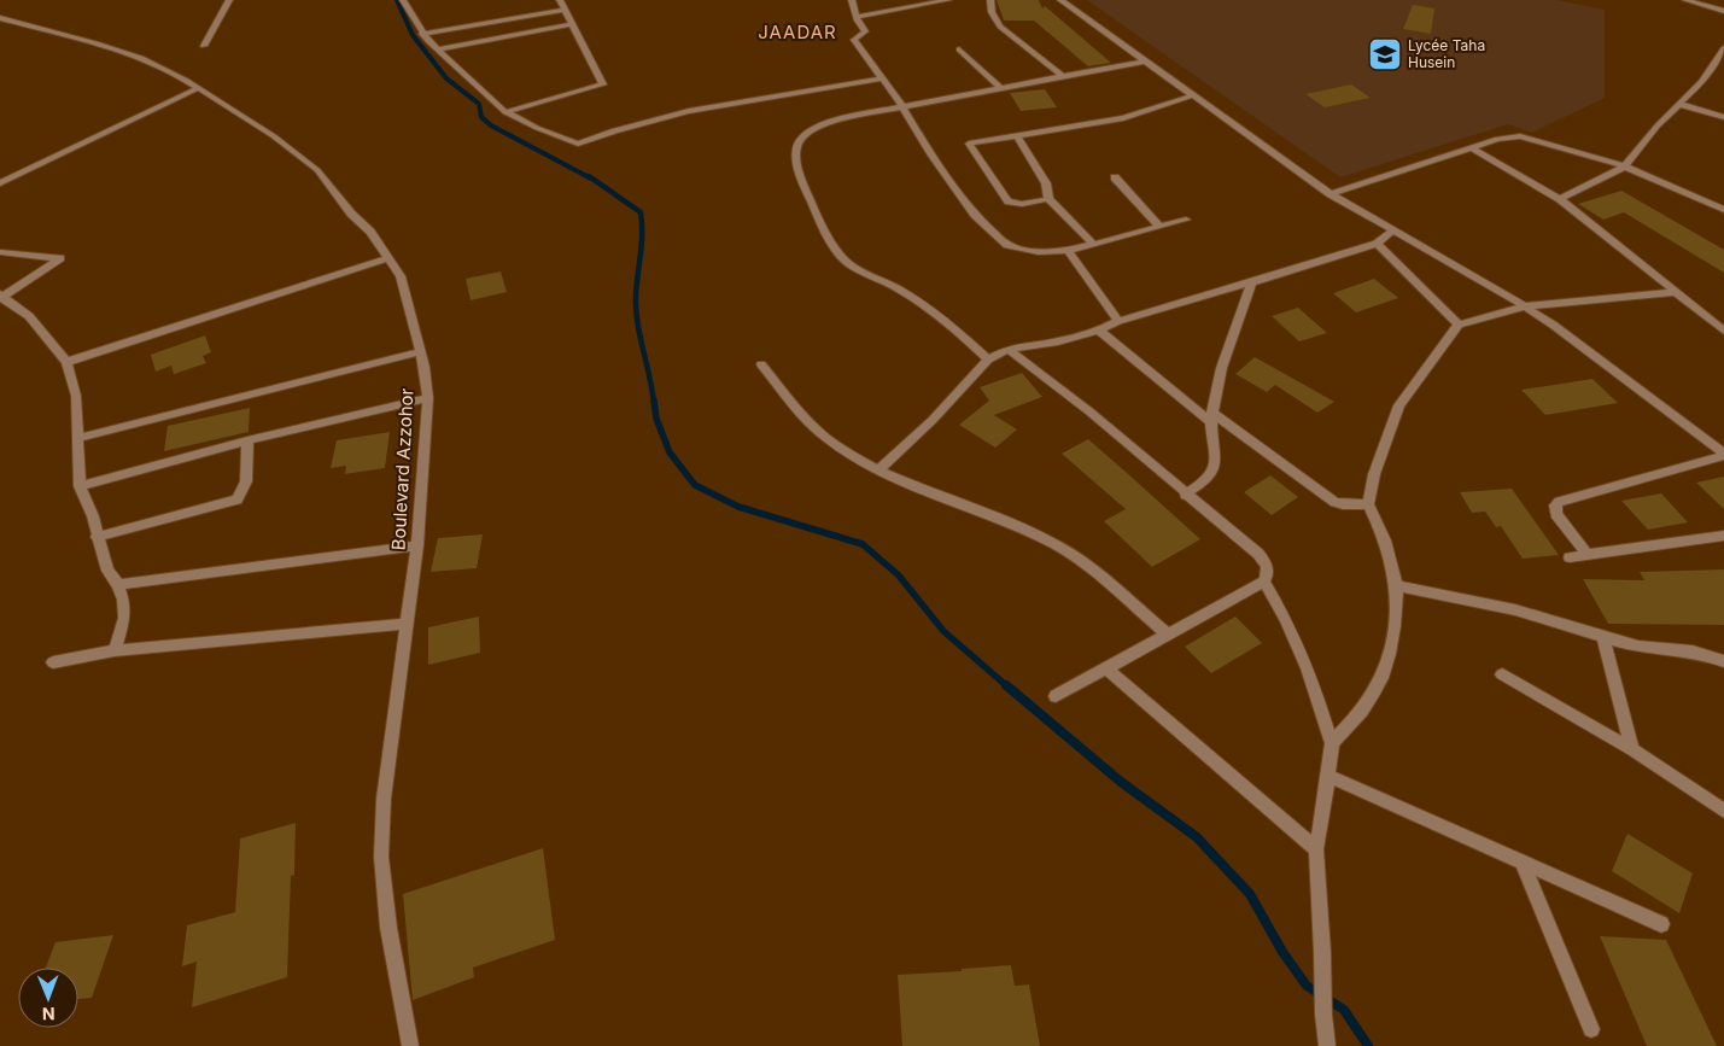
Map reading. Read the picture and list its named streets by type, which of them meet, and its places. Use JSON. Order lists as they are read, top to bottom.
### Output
{
  "streets": {
    "street": ["Boulevard Azzohor"]
  },
  "districts": ["JAADAR"],
  "places": {
    "school or university": ["Lycée Taha Husein"]
  },
  "north": "bottom"
}
